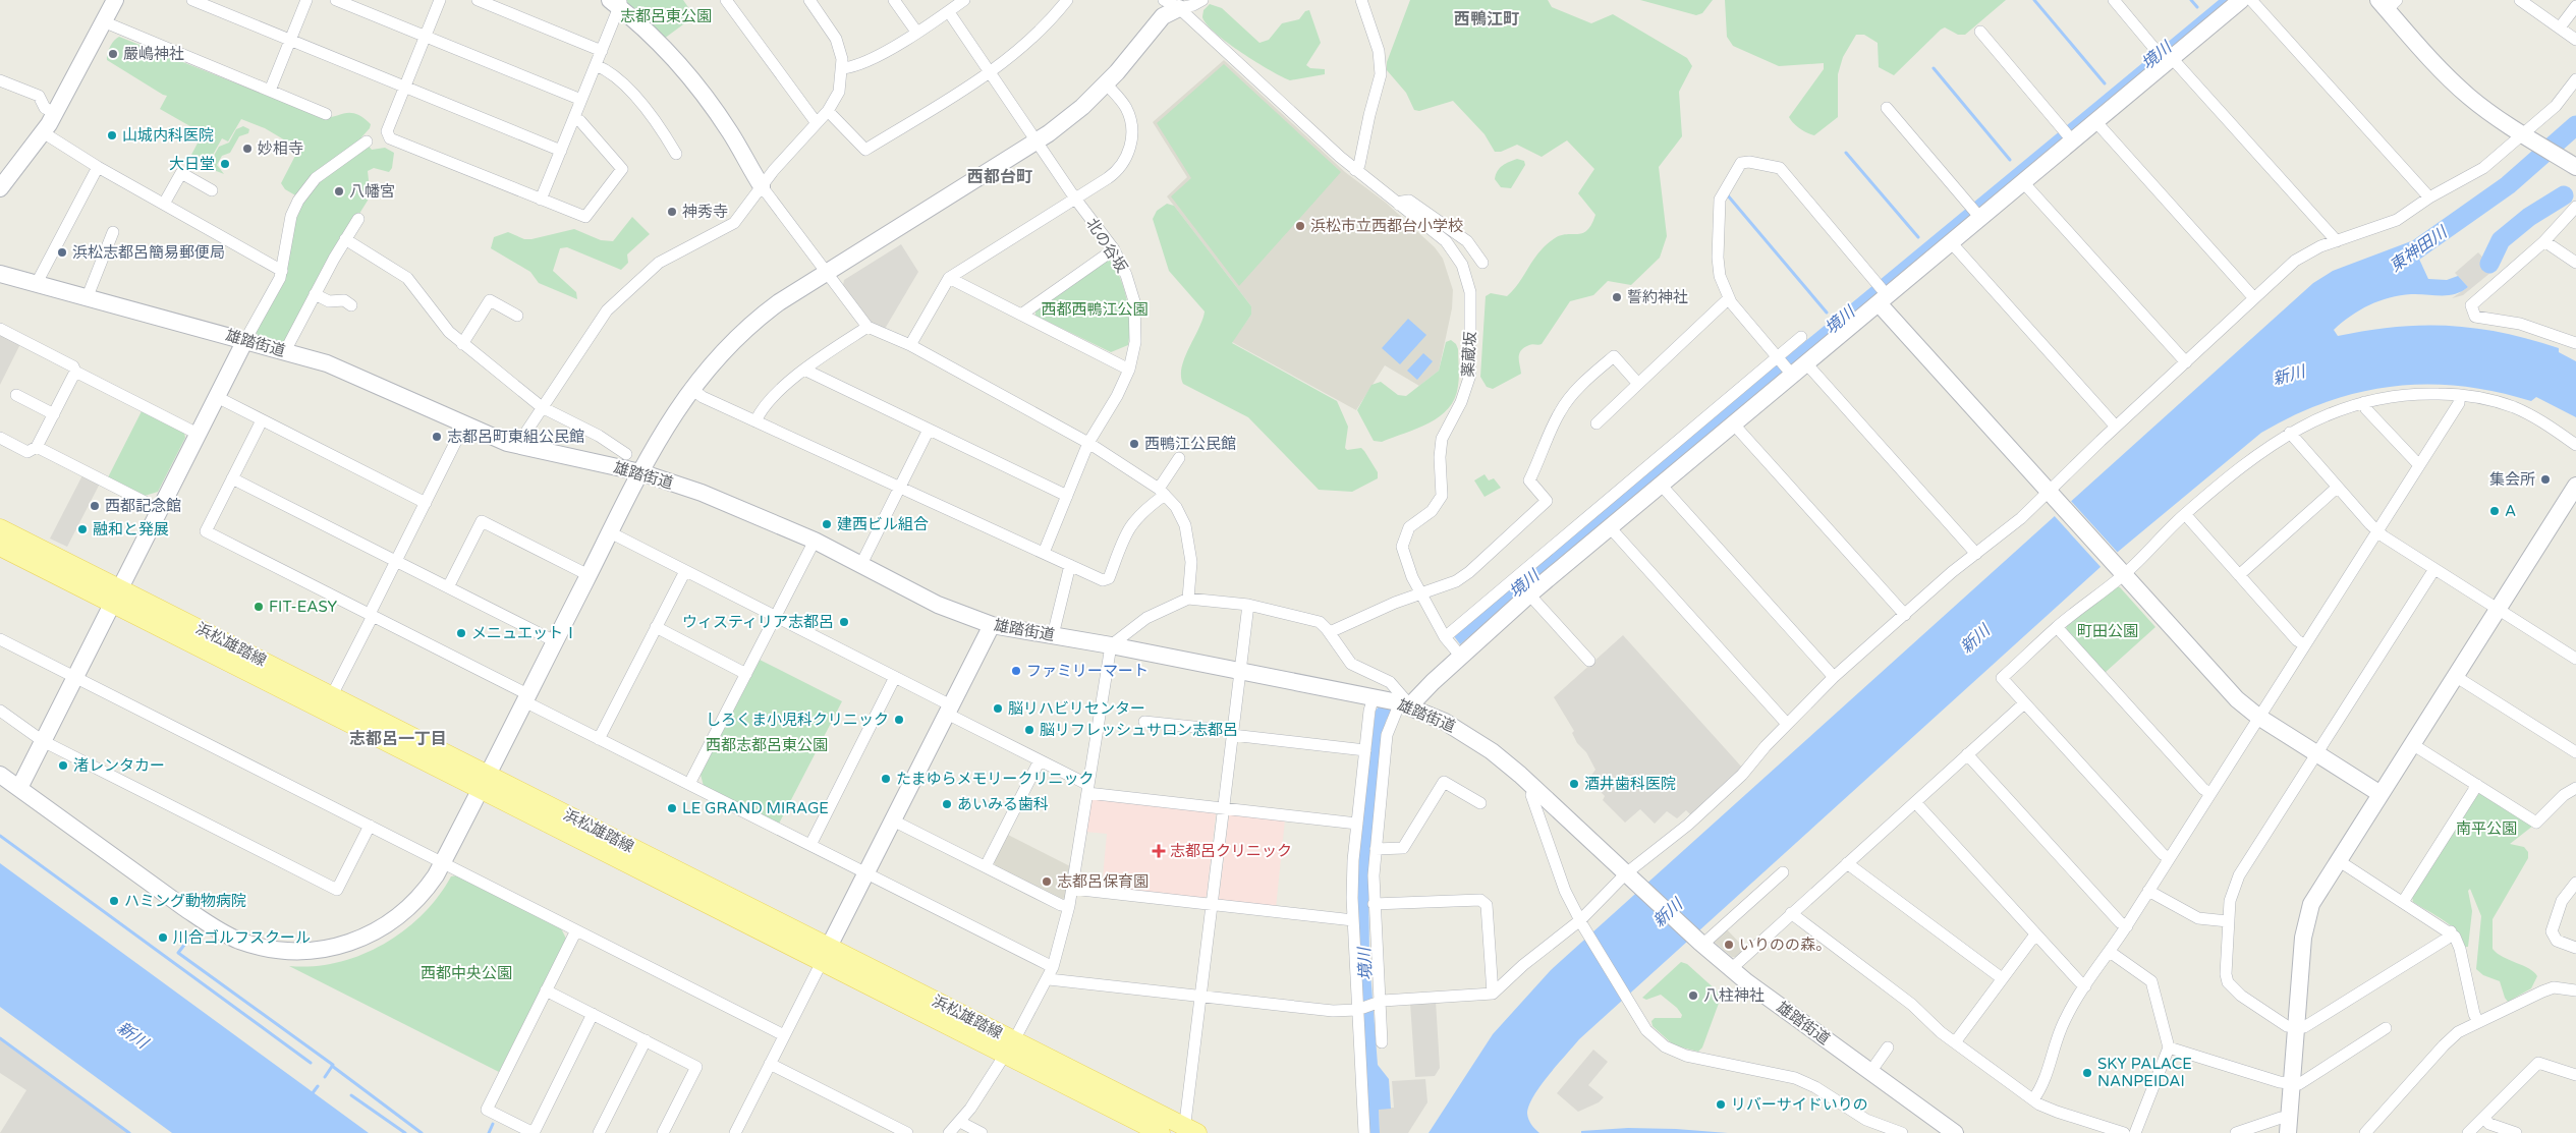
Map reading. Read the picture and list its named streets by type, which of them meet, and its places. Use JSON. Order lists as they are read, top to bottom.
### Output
{
  "streets": {
    "main road": ["浜松雄踏線"],
    "street": ["北の谷坂", "雄踏街道", "薬蔵坂"]
  },
  "districts": ["西鴨江町", "西都台町", "志都呂一丁目"],
  "water": ["境川", "東神田川", "新川"],
  "parks": [
    "志都呂東公園",
    "西都西鴨江公園",
    "町田公園",
    "西都志都呂東公園",
    "南平公園",
    "西都中央公園"
  ],
  "places": {
    "other": [
      "嚴嶋神社",
      "山城内科医院",
      "妙相寺",
      "大日堂",
      "八幡宮",
      "神秀寺",
      "浜松市立西都台小学校",
      "浜松志都呂簡易郵便局",
      "誓約神社",
      "志都呂町東組公民館",
      "西鴨江公民館",
      "集会所",
      "西都記念館",
      "A",
      "建西ビル組合",
      "融和と発展",
      "FIT-EASY",
      "ウィスティリア志都呂",
      "メニュエットⅠ",
      "ファミリーマート",
      "脳リハビリセンター",
      "しろくま小児科クリニック",
      "脳リフレッシュサロン志都呂",
      "渚レンタカー",
      "たまゆらメモリークリニック",
      "酒井歯科医院",
      "あいみる歯科",
      "LE GRAND MIRAGE",
      "志都呂保育園",
      "ハミング動物病院",
      "川合ゴルフスクール",
      "いりのの森。",
      "八柱神社",
      "SKY PALACE NANPEIDAI",
      "リバーサイドいりの"
    ],
    "health": ["志都呂クリニック"]
  }
}
